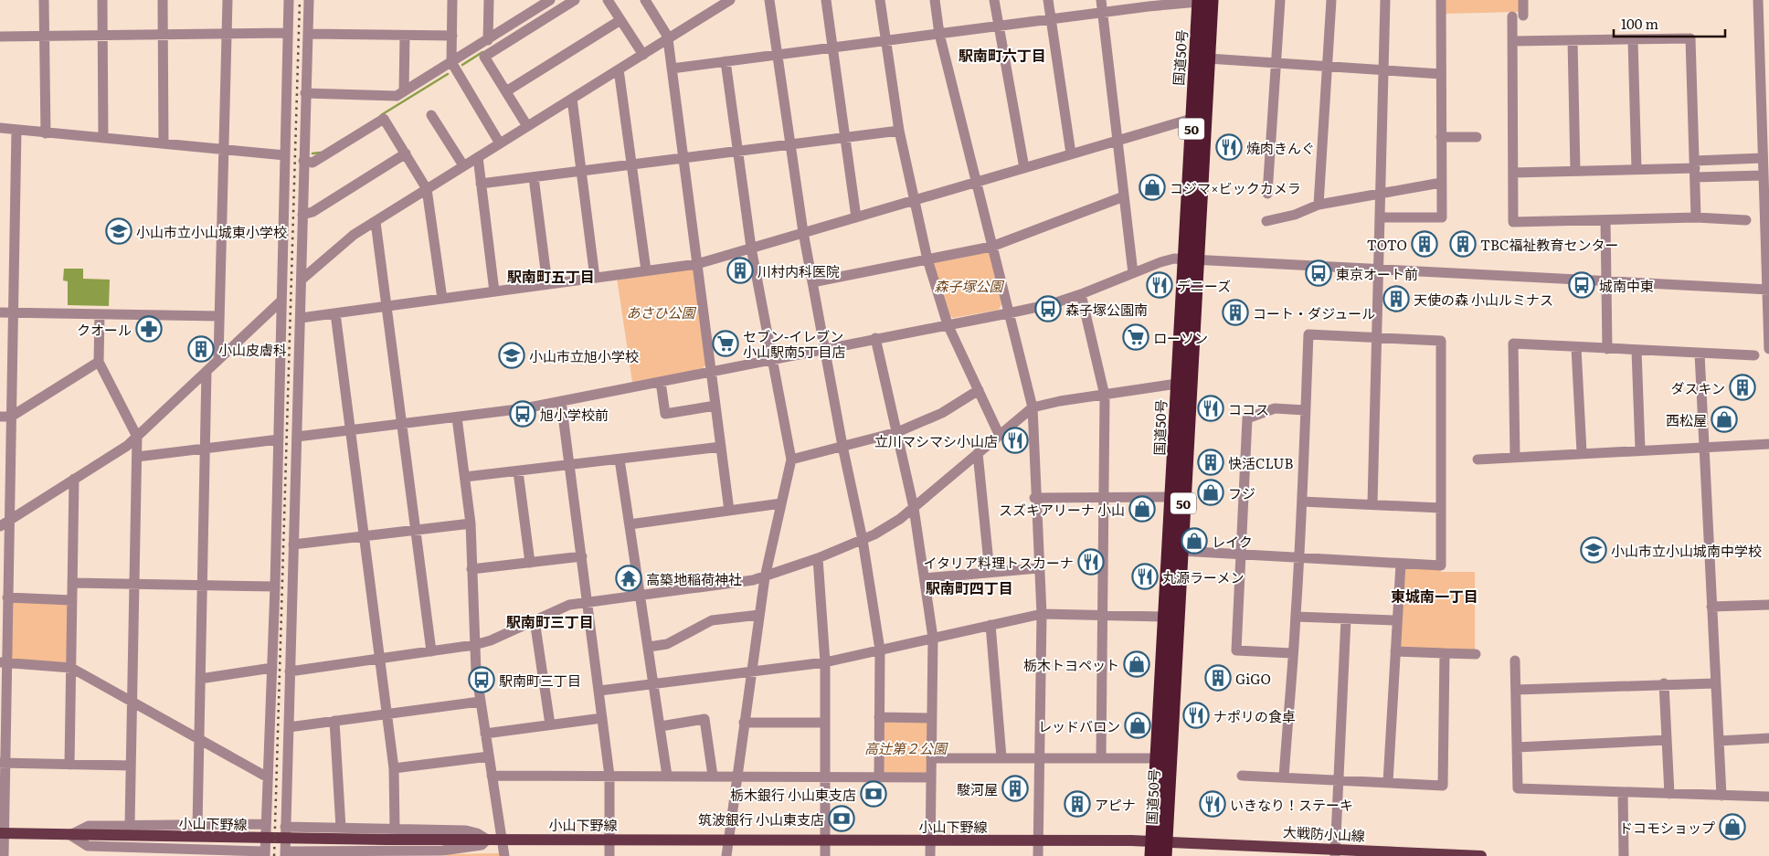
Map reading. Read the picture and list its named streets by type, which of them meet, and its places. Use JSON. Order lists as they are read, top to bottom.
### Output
{
  "streets": {
    "highway": ["国道50号", "50"],
    "main road": ["小山下野線", "大戦防小山線"]
  },
  "crossings": [
    ["国道50号", "小山下野線"],
    ["国道50号", "大戦防小山線"],
    ["小山下野線", "大戦防小山線"]
  ],
  "districts": [
    "駅南町六丁目",
    "駅南町五丁目",
    "駅南町四丁目",
    "東城南一丁目",
    "駅南町三丁目"
  ],
  "parks": ["森子塚公園", "あさひ公園", "高辻第２公園"],
  "places": {
    "restaurant": [
      "焼肉きんぐ",
      "デニーズ",
      "ココス",
      "立川マシマシ小山店",
      "イタリア料理トスカーナ",
      "丸源ラーメン",
      "ナポリの食卓",
      "いきなり！ステーキ"
    ],
    "shop": [
      "コジマ×ビックカメラ",
      "西松屋",
      "フジ",
      "スズキアリーナ 小山",
      "レイク",
      "栃木トヨペット",
      "レッドバロン",
      "ドコモショップ"
    ],
    "school or university": ["小山市立小山城東小学校", "小山市立旭小学校", "小山市立小山城南中学校"],
    "building": [
      "TOTO",
      "TBC福祉教育センター",
      "川村内科医院",
      "天使の森 小山ルミナス",
      "コート・ダジュール",
      "小山皮膚科",
      "ダスキン",
      "快活CLUB",
      "GiGO",
      "駿河屋",
      "アピナ"
    ],
    "bus stop": [
      "東京オート前",
      "城南中東",
      "森子塚公園南",
      "旭小学校前",
      "駅南町三丁目"
    ],
    "pharmacy": ["クオール"],
    "supermarket": ["ローソン", "セブン-イレブン 小山駅南5丁目店"],
    "temple": ["高築地稲荷神社"],
    "bank": ["栃木銀行 小山東支店", "筑波銀行 小山東支店"]
  },
  "scale_bar": "100 m"
}
